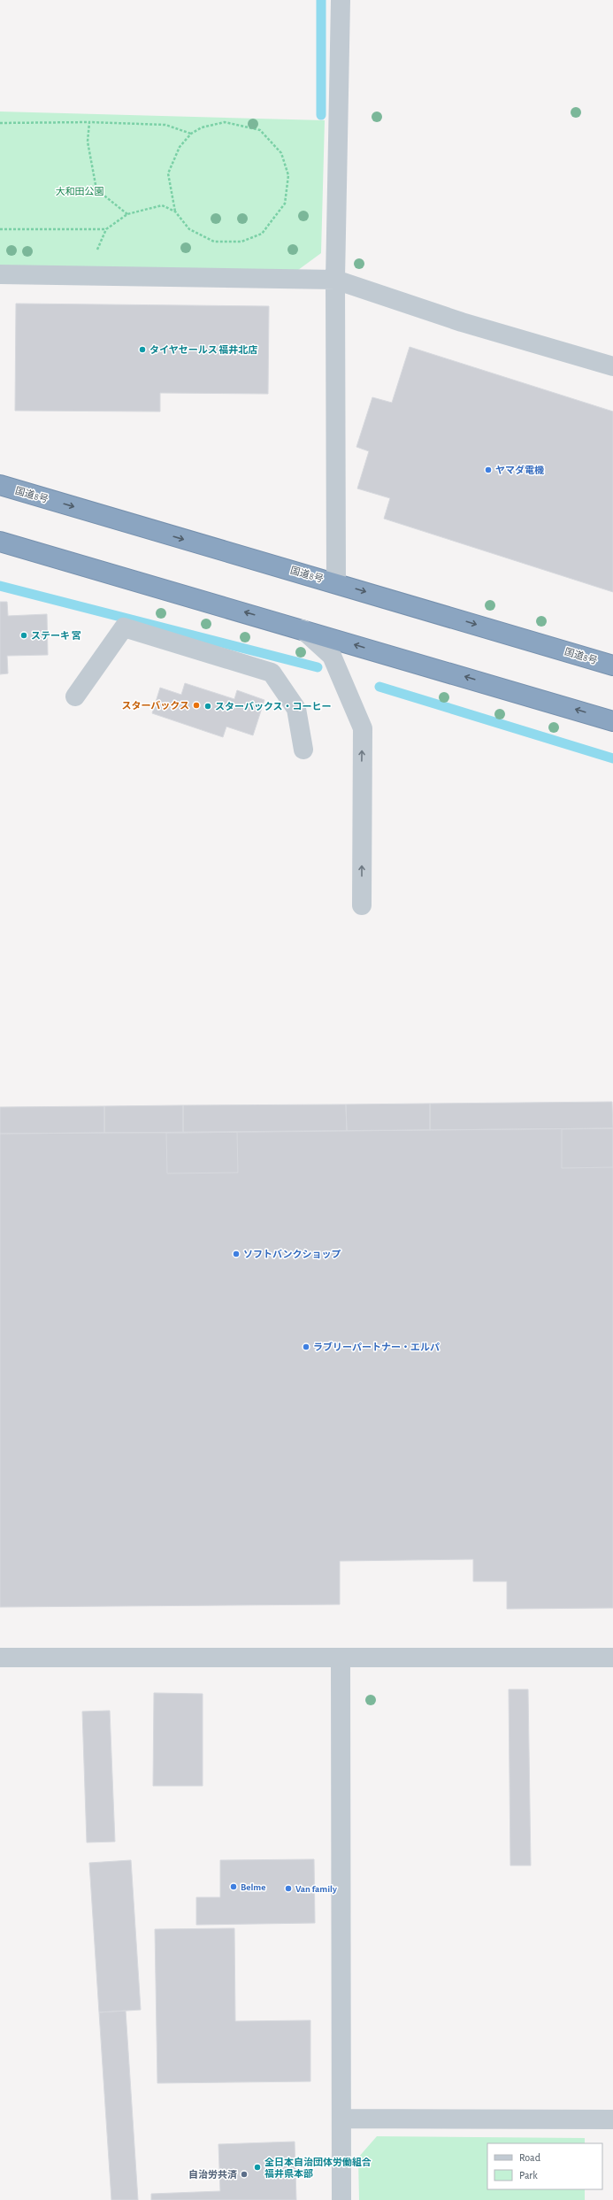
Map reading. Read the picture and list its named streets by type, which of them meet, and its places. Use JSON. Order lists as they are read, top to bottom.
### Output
{
  "streets": {
    "highway": ["国道8号"]
  },
  "parks": ["大和田公園"],
  "places": [
    "タイヤセールス 福井北店",
    "ヤマダ電機",
    "ステーキ 宮",
    "スターバックス",
    "スターバックス・コーヒー",
    "ソフトバンクショップ",
    "ラブリーパートナー・エルパ",
    "Belme",
    "Van family",
    "全日本自治団体労働組合 福井県本部",
    "自治労共済"
  ],
  "legend": ["Road", "Park"]
}
